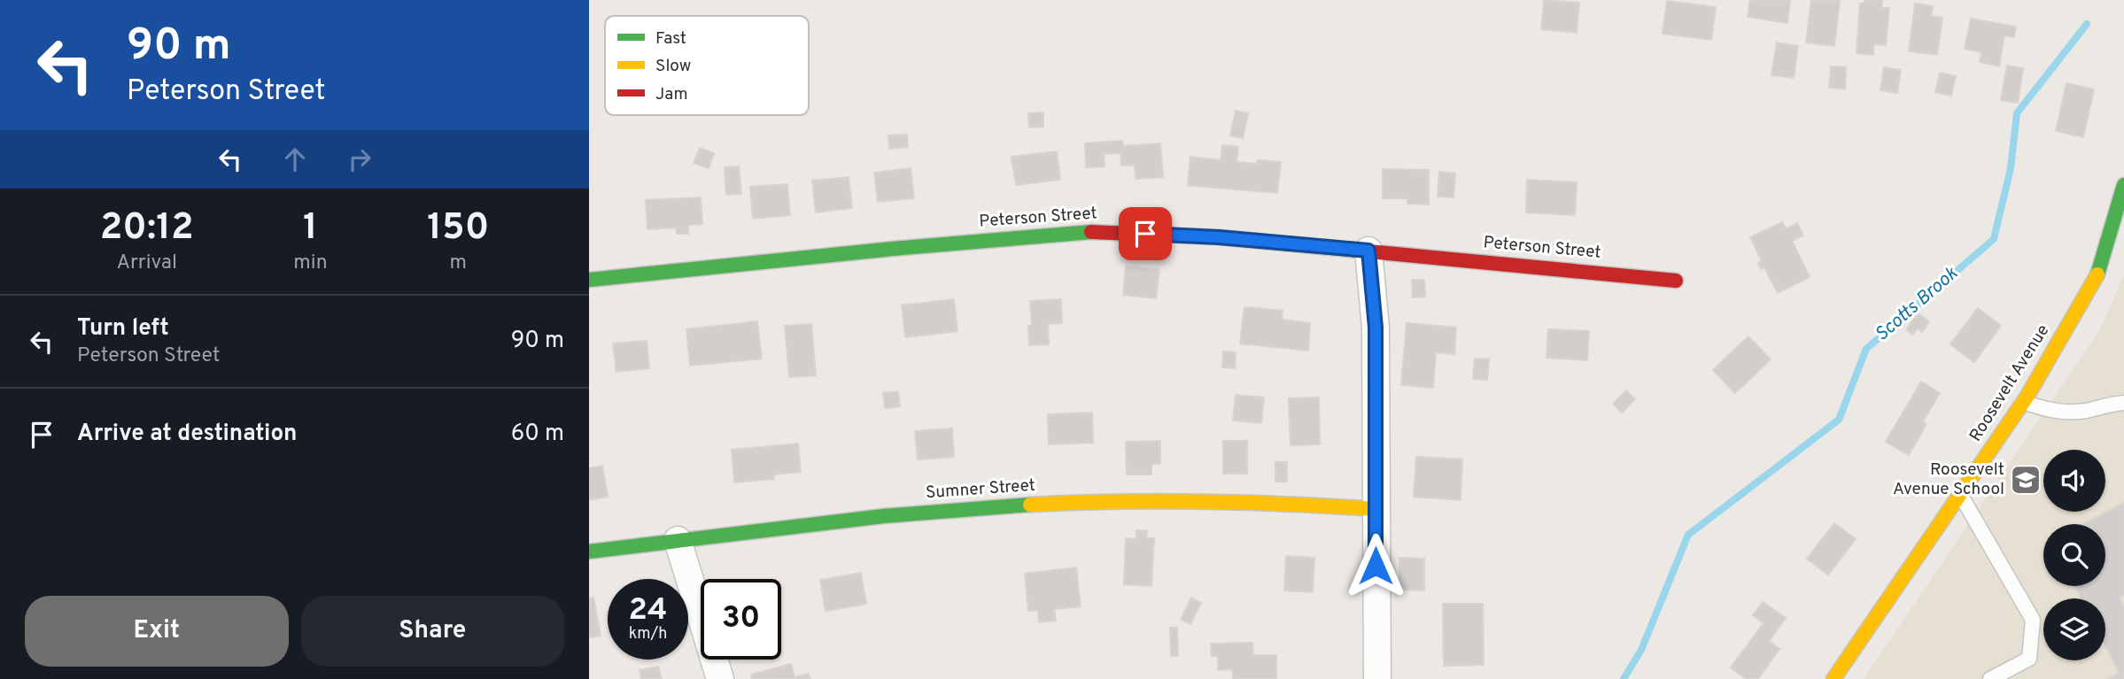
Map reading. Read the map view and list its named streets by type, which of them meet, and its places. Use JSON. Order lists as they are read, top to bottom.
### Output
{
  "streets": {
    "street": ["Peterson Street", "Roosevelt Avenue", "Sumner Street"]
  },
  "water": ["Scotts Brook"],
  "places": {
    "school or university": ["Roosevelt Avenue School"]
  },
  "legend": ["Fast", "Slow", "Jam"],
  "page": {
    "turn": ["90 m", "Peterson Street"],
    "eta": [
      "20:12",
      "Arrival",
      "1",
      "min",
      "150",
      "m"
    ],
    "list": [
      {
        "name": "Turn left",
        "note": "Peterson Street",
        "value": "90 m"
      },
      {
        "name": "Arrive at destination",
        "value": "60 m"
      }
    ],
    "speed": "24 km/h",
    "limit": "30",
    "buttons": ["Exit", "Share"]
  }
}
